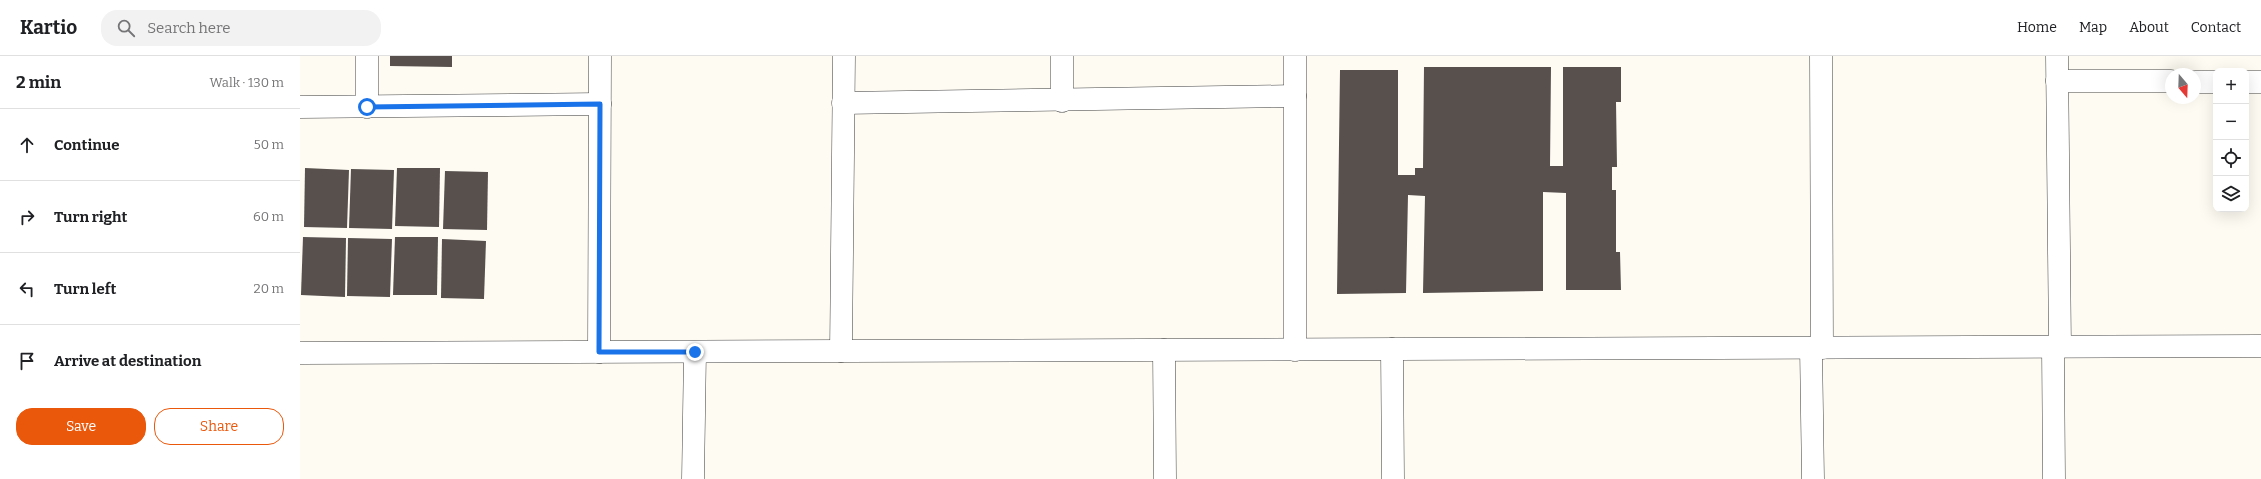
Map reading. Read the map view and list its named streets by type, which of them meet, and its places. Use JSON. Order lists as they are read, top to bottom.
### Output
{
  "north": "bottom",
  "page": {
    "header": "Kartio",
    "search": "Search here",
    "nav": [
      "Home",
      "Map",
      "About",
      "Contact"
    ],
    "heading": ["2 min", "Walk · 130 m"],
    "map_buttons": ["+", "−"],
    "list": [
      ["Continue", "50 m"],
      ["Turn right", "60 m"],
      ["Turn left", "20 m"],
      "Arrive at destination"
    ],
    "buttons": ["Save", "Share"]
  }
}
